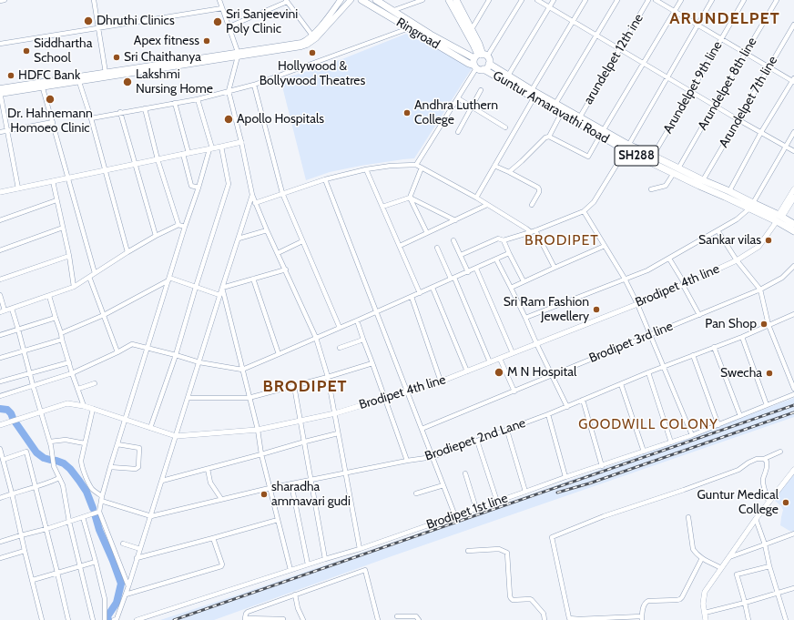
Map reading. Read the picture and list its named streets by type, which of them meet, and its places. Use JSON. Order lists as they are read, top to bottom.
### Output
{
  "streets": {
    "main road": ["Ringroad", "Guntur Amaravathi Road", "SH288"],
    "street": [
      "arundelpet 12th ine",
      "Arundelpet 8th line",
      "Arundelpet 9th line",
      "Arundelpet 7th line",
      "Brodipet 4th line",
      "Brodipet 3rd line",
      "Brodiepet 2nd Lane",
      "Brodipet 1st line"
    ]
  },
  "crossings": [
    ["Ringroad", "Guntur Amaravathi Road"],
    ["Ringroad", "SH288"],
    ["arundelpet 12th ine", "Guntur Amaravathi Road"],
    ["arundelpet 12th ine", "SH288"],
    ["Arundelpet 8th line", "Guntur Amaravathi Road"],
    ["Arundelpet 8th line", "SH288"],
    ["Arundelpet 9th line", "SH288"],
    ["Arundelpet 7th line", "SH288"],
    ["Guntur Amaravathi Road", "SH288"],
    ["Guntur Amaravathi Road", "Brodipet 4th line"],
    ["SH288", "Brodipet 4th line"]
  ],
  "districts": [
    "ARUNDELPET",
    "BRODIPET",
    "BRODIPET",
    "GOODWILL COLONY"
  ],
  "places": [
    "Dhruthi Clinics",
    "Sri Sanjeevini Poly Clinic",
    "Apex fitness",
    "Siddhartha School",
    "Hollywood & Bollywood Theatres",
    "Sri Chaithanya",
    "HDFC Bank",
    "Lakshmi Nursing Home",
    "Dr. Hahnemann Homoeo Clinic",
    "Andhra Luthern College",
    "Apollo Hospitals",
    "Sankar vilas",
    "Sri Ram Fashion Jewellery",
    "Pan Shop",
    "M N Hospital",
    "Swecha",
    "sharadha ammavari gudi",
    "Guntur Medical College"
  ]
}
